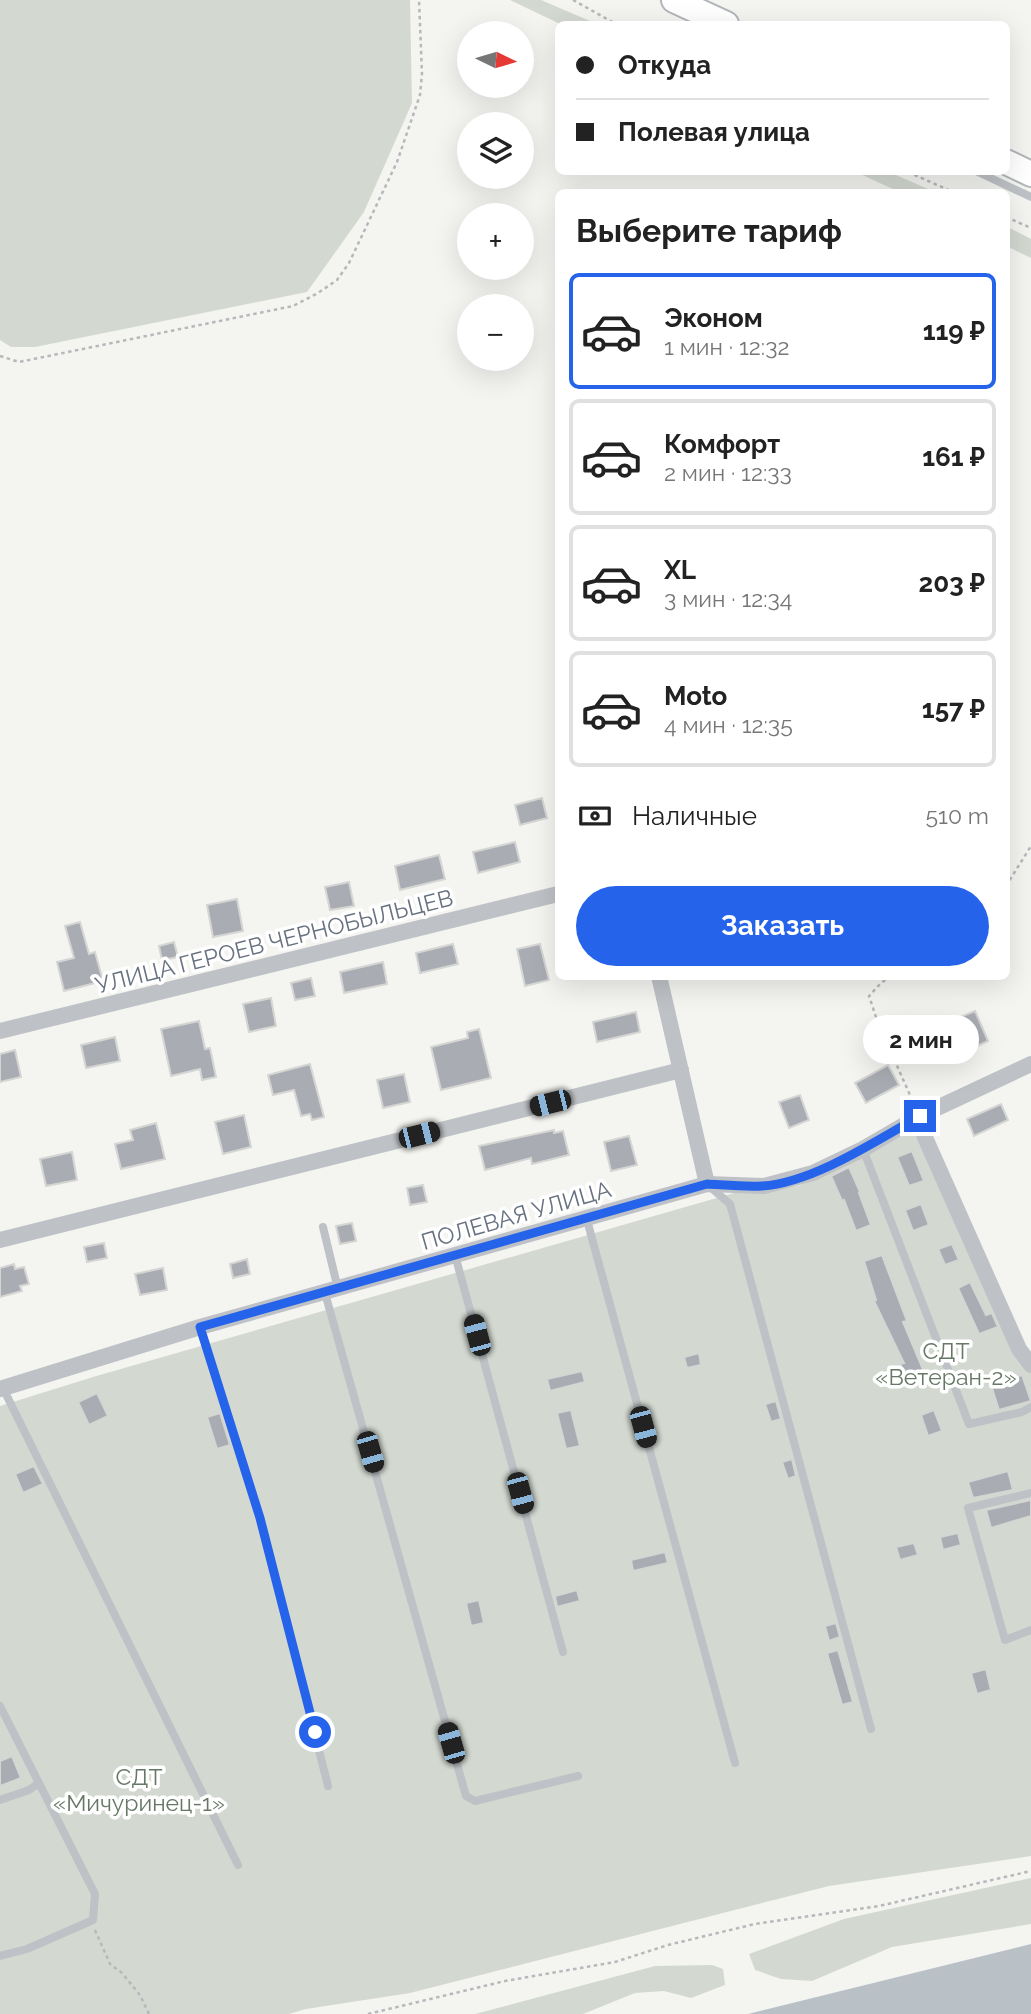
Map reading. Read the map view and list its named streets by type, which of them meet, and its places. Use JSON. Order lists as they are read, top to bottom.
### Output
{
  "streets": {
    "street": ["УЛИЦА ГЕРОЕВ ЧЕРНОБЫЛЬЦЕВ", "ПОЛЕВАЯ УЛИЦА"]
  },
  "parks": ["СДТ «Ветеран-2»", "СДТ «Мичуринец-1»"],
  "north": "right",
  "page": {
    "map_buttons": ["+", "−"],
    "banner": ["Откуда", "Полевая улица"],
    "heading": "Выберите тариф",
    "list": [
      {
        "name": "Эконом",
        "note": "1 мин · 12:32",
        "value": "119 ₽"
      },
      {
        "name": "Комфорт",
        "note": "2 мин · 12:33",
        "value": "161 ₽"
      },
      {
        "name": "XL",
        "note": "3 мин · 12:34",
        "value": "203 ₽"
      },
      {
        "name": "Moto",
        "note": "4 мин · 12:35",
        "value": "157 ₽"
      }
    ],
    "pay": ["Наличные", "510 m"],
    "buttons": "Заказать",
    "bubble": "2 мин"
  }
}
